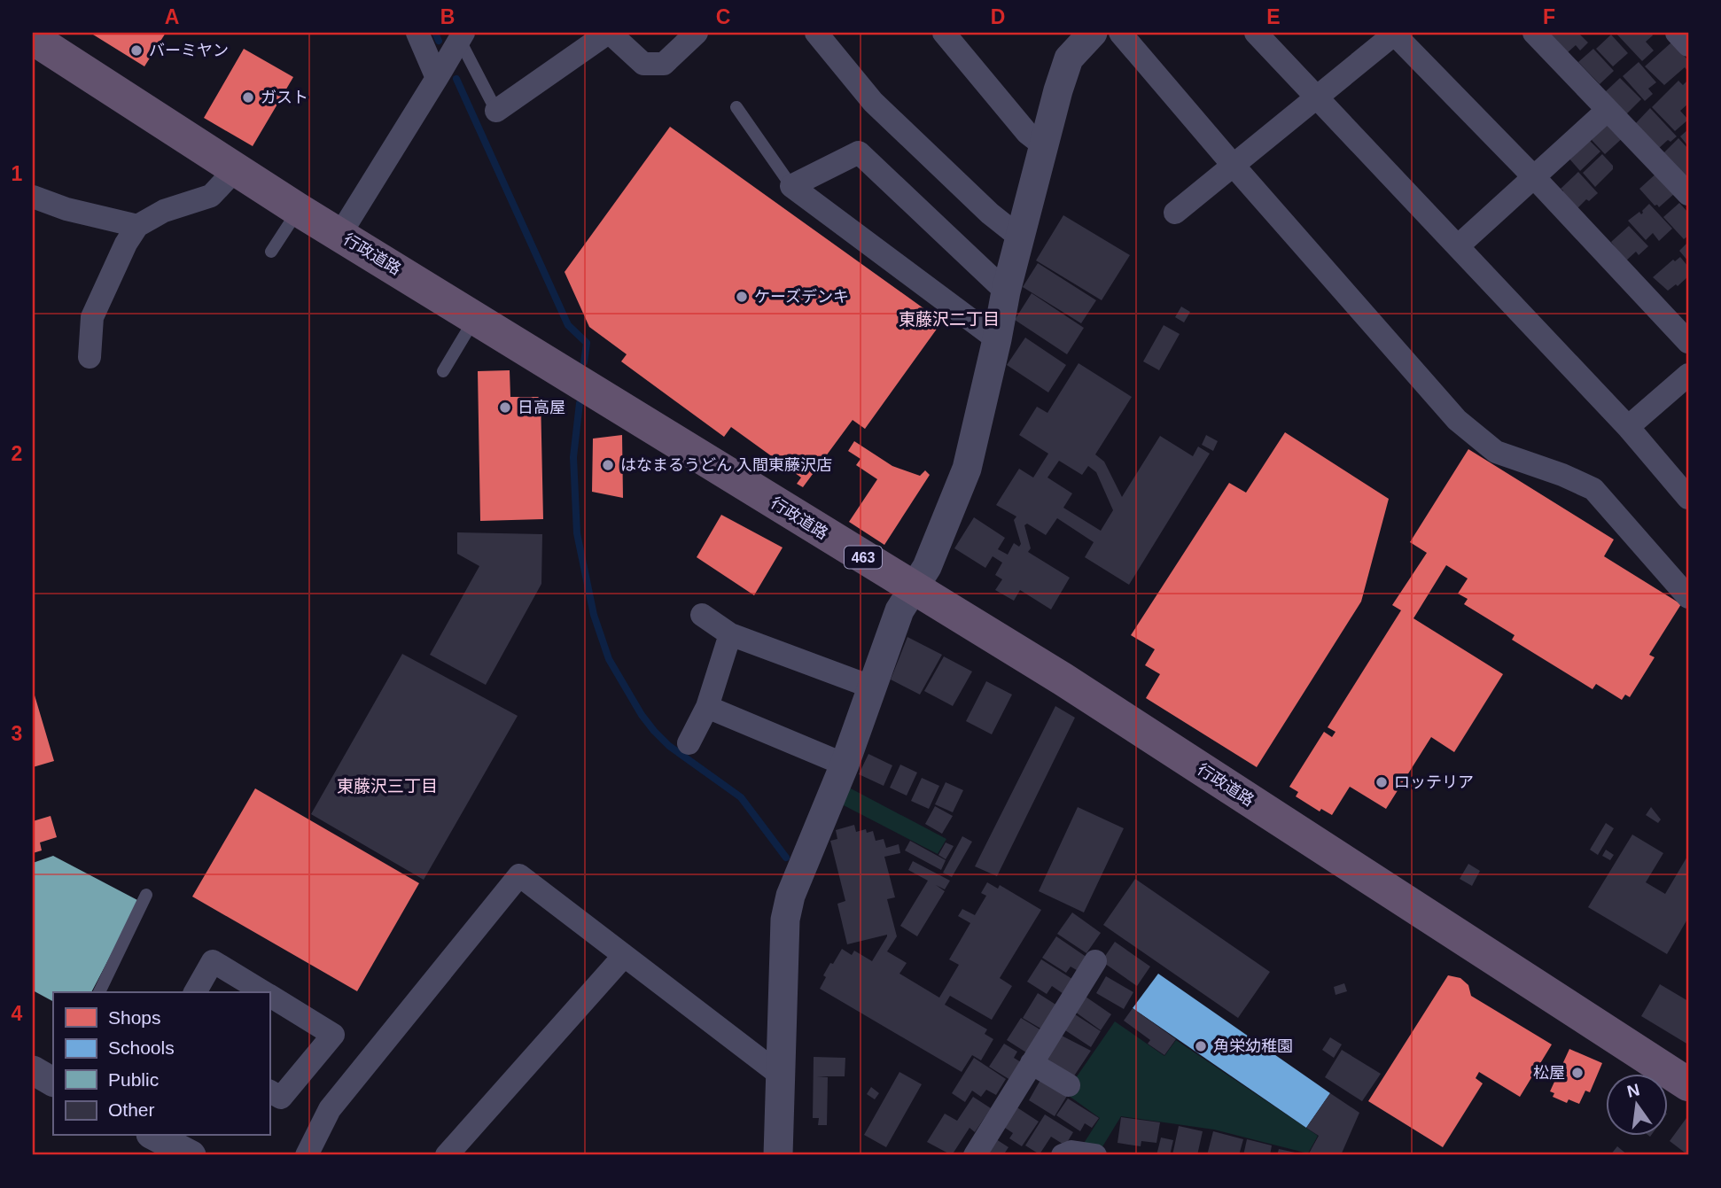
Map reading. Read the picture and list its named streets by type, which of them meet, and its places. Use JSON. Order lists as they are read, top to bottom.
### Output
{
  "streets": {
    "highway": ["行政道路", "463"]
  },
  "districts": ["東藤沢二丁目", "東藤沢三丁目"],
  "places": [
    "バーミヤン",
    "ガスト",
    "ケーズデンキ",
    "日高屋",
    "はなまるうどん 入間東藤沢店",
    "ロッテリア",
    "角栄幼稚園",
    "松屋"
  ],
  "legend": [
    "Shops",
    "Schools",
    "Public",
    "Other"
  ],
  "north": "top",
  "grid": {
    "columns": [
      "A",
      "B",
      "C",
      "D",
      "E",
      "F"
    ],
    "rows": [
      "1",
      "2",
      "3",
      "4"
    ]
  }
}
